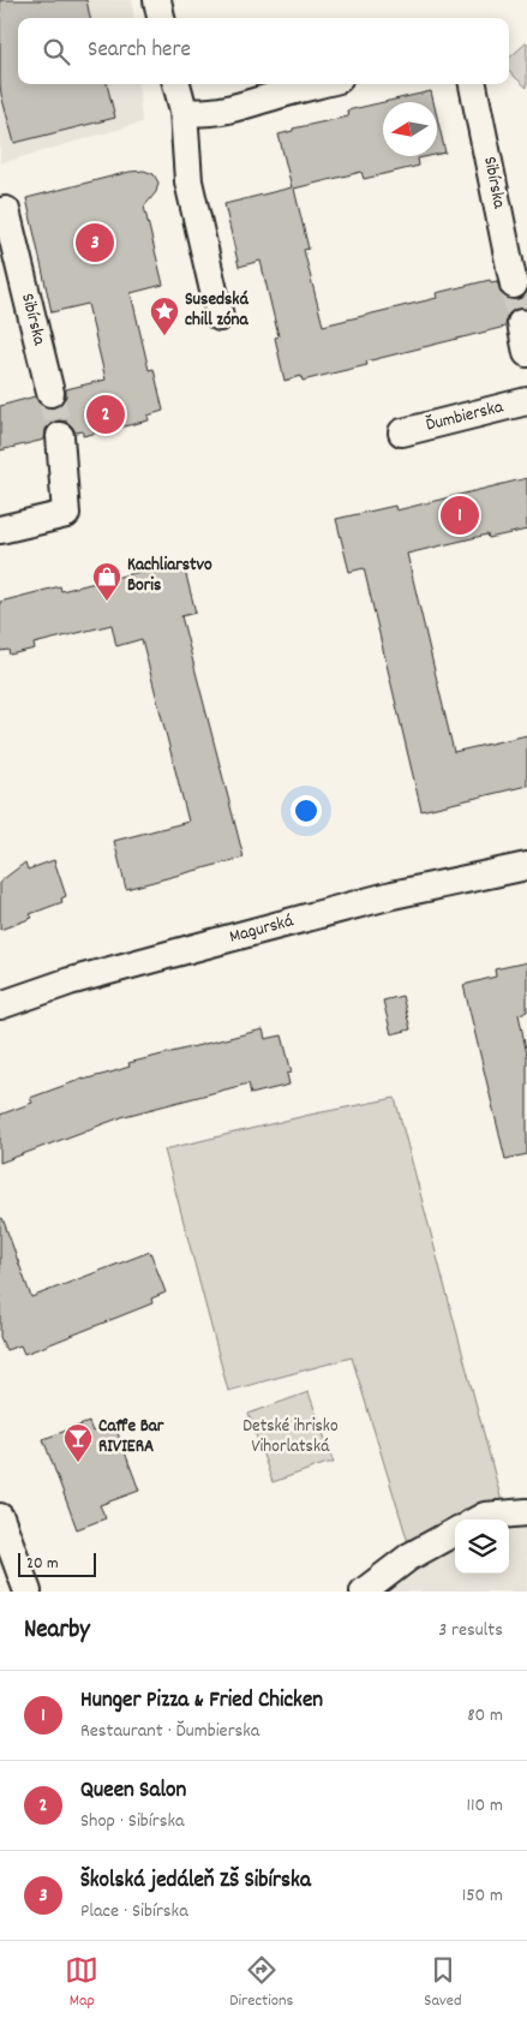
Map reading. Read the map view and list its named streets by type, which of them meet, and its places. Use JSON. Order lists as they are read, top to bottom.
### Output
{
  "streets": {
    "street": ["Sibírska", "Ďumbierska", "Magurská"]
  },
  "parks": ["Detské ihrisko Vihorlatská"],
  "places": {
    "place": ["Susedská chill zóna"],
    "shop": ["Kachliarstvo Boris"],
    "bar": ["Caffe Bar RIVIERA"]
  },
  "scale_bar": "20 m",
  "north": "left",
  "page": {
    "search": "Search here",
    "pins": ["3", "2", "1"],
    "scale": "20 m",
    "heading": ["Nearby", "3 results"],
    "list": [
      {
        "mark": "1",
        "name": "Hunger Pizza & Fried Chicken",
        "note": "Restaurant · Ďumbierska",
        "value": "80 m"
      },
      {
        "mark": "2",
        "name": "Queen Salon",
        "note": "Shop · Sibírska",
        "value": "110 m"
      },
      {
        "mark": "3",
        "name": "Školská jedáleň ZŠ Sibírska",
        "note": "Place · Sibírska",
        "value": "150 m"
      }
    ],
    "nav": ["Map", "Directions", "Saved"]
  }
}
